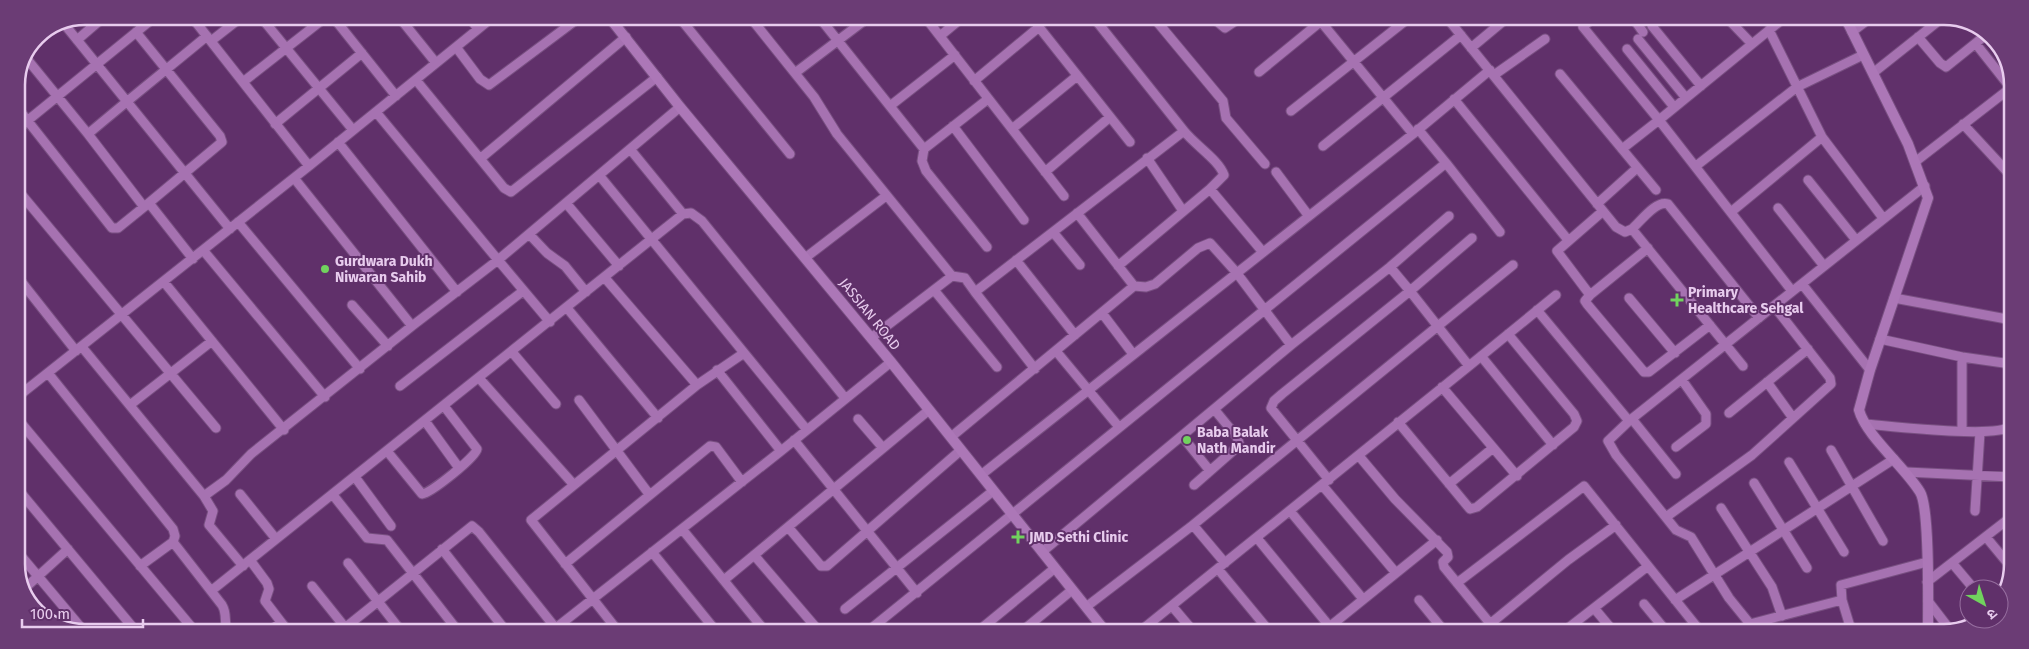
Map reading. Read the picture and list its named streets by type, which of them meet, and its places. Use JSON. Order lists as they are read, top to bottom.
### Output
{
  "streets": {
    "street": ["JASSIAN ROAD"]
  },
  "places": {
    "other": ["Gurdwara Dukh Niwaran Sahib", "Baba Balak Nath Mandir"],
    "health": ["Primary Healthcare Sehgal", "JMD Sethi Clinic"]
  },
  "scale_bar": "100 m",
  "north": "bottom right"
}
